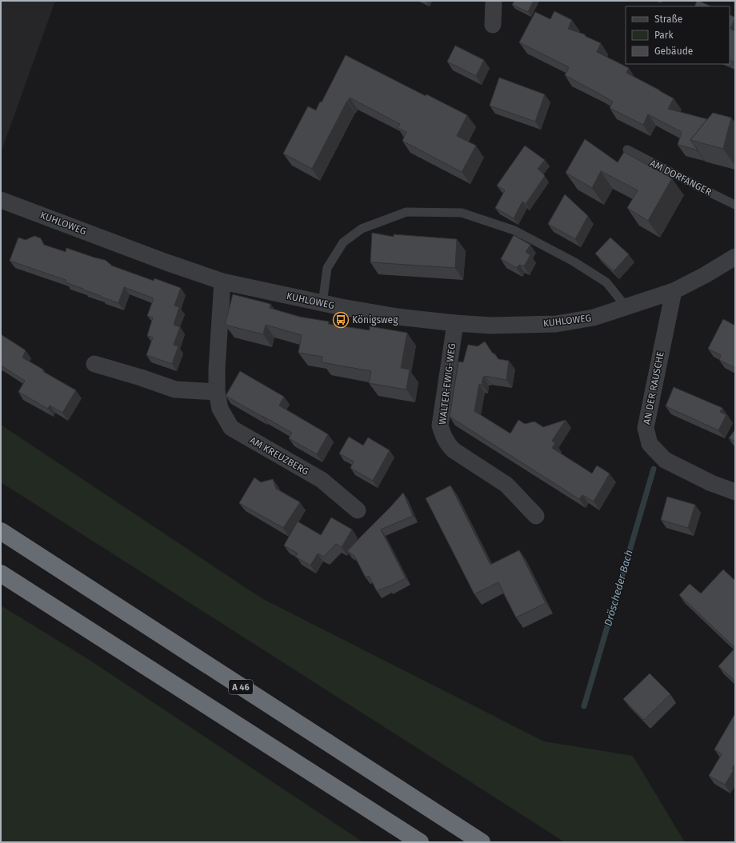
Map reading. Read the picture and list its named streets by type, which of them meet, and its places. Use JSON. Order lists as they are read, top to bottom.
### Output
{
  "streets": {
    "highway": ["A 46"],
    "street": [
      "KUHLOWEG",
      "WALTER-EWIG-WEG",
      "AN DER RAUSCHE",
      "AM KREUZBERG"
    ],
    "lane": ["AM DORFANGER"]
  },
  "crossings": [
    ["KUHLOWEG", "WALTER-EWIG-WEG"],
    ["KUHLOWEG", "AN DER RAUSCHE"],
    ["KUHLOWEG", "AM KREUZBERG"]
  ],
  "water": ["Dröscheder Bach"],
  "places": {
    "bus stop": ["Königsweg"]
  },
  "legend": ["Straße", "Park", "Gebäude"]
}
